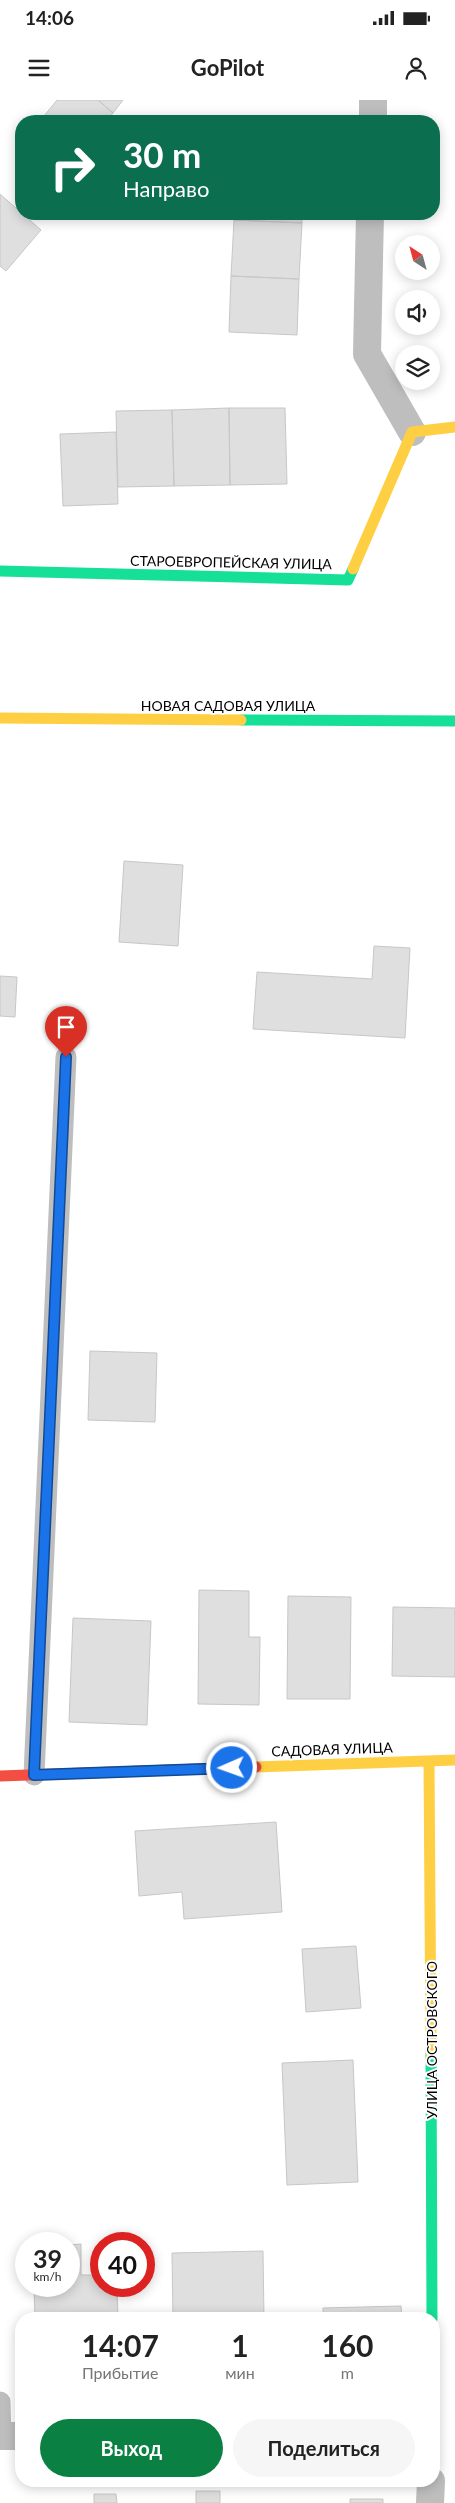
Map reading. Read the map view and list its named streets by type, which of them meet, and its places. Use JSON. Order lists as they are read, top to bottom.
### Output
{
  "streets": {
    "street": [
      "СТАРОЕВРОПЕЙСКАЯ УЛИЦА",
      "НОВАЯ САДОВАЯ УЛИЦА",
      "САДОВАЯ УЛИЦА",
      "УЛИЦА ОСТРОВСКОГО"
    ]
  },
  "crossings": [
    ["САДОВАЯ УЛИЦА", "УЛИЦА ОСТРОВСКОГО"]
  ],
  "north": "top left",
  "page": {
    "status": "14:06",
    "header": "GoPilot",
    "turn": ["30 m", "Направо"],
    "speed": "39 km/h",
    "limit": "40",
    "eta": [
      "14:07",
      "Прибытие",
      "1",
      "мин",
      "160",
      "m"
    ],
    "buttons": ["Выход", "Поделиться"]
  }
}
